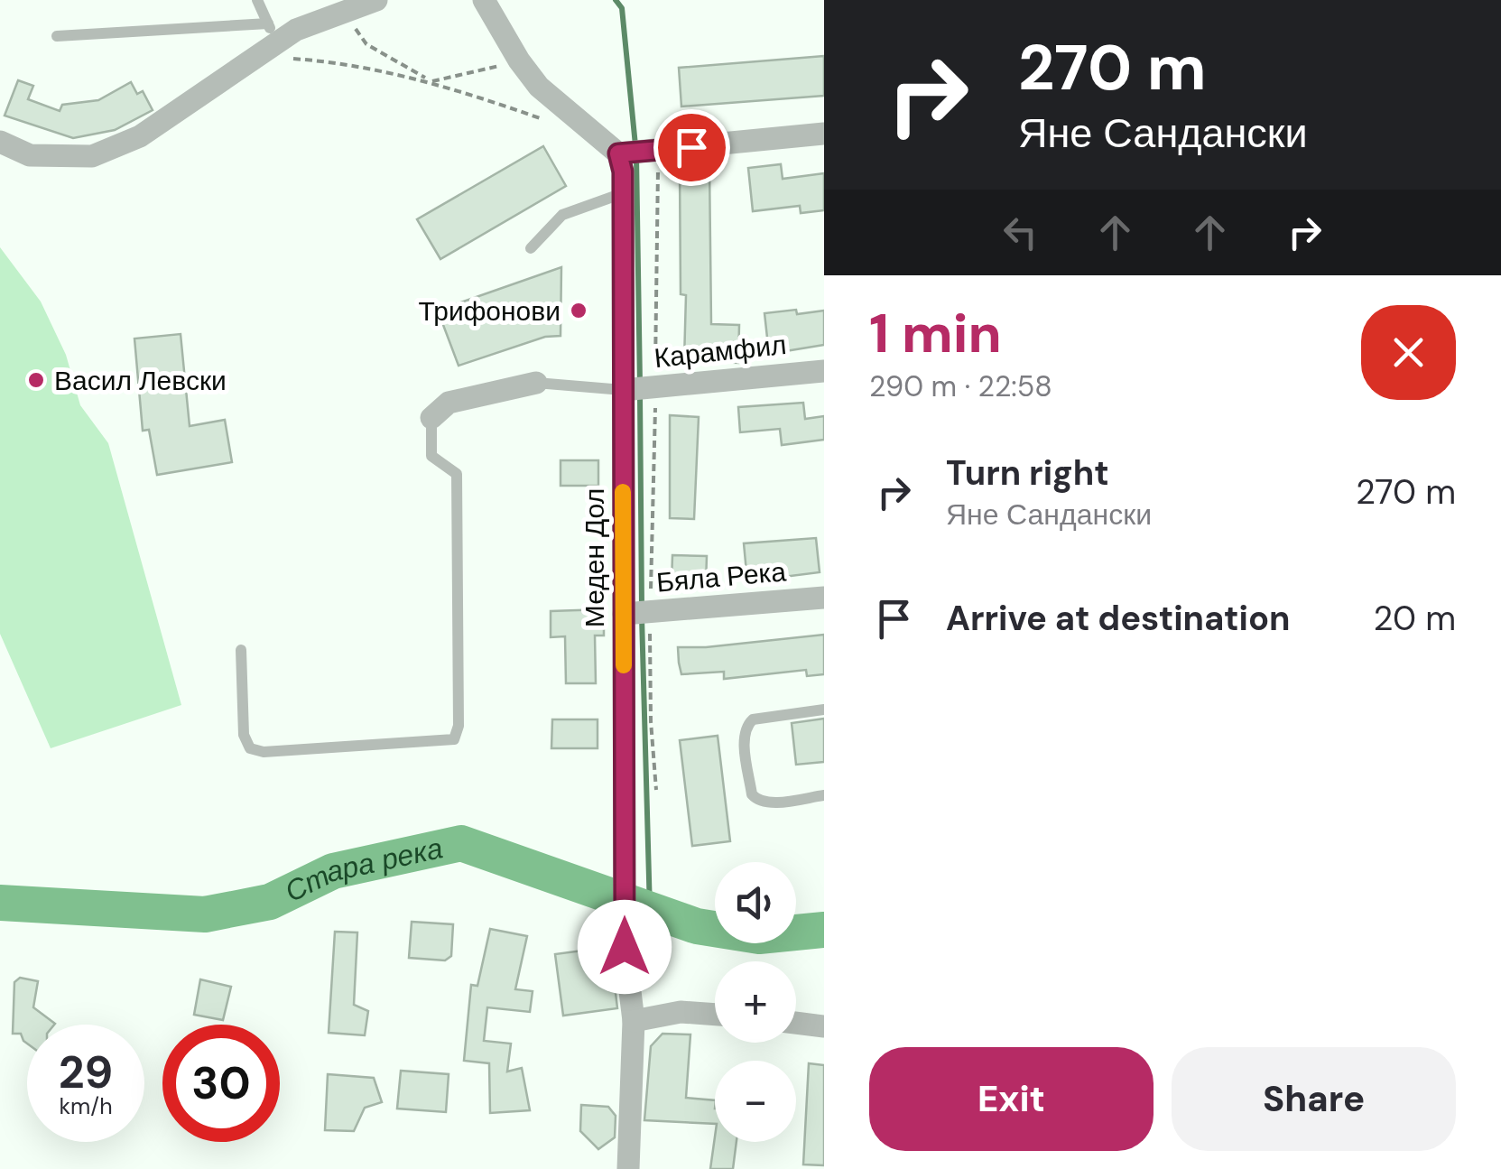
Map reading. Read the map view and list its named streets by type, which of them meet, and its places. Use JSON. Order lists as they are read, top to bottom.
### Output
{
  "streets": {
    "street": ["Карамфил", "Меден Дол", "Бяла Река"]
  },
  "crossings": [
    ["Карамфил", "Меден Дол"],
    ["Меден Дол", "Бяла Река"]
  ],
  "water": ["Стара река"],
  "places": ["Трифонови", "Васил Левски"],
  "page": {
    "turn": ["270 m", "Яне Сандански"],
    "heading": ["1 min", "290 m · 22:58"],
    "list": [
      {
        "name": "Turn right",
        "note": "Яне Сандански",
        "value": "270 m"
      },
      {
        "name": "Arrive at destination",
        "value": "20 m"
      }
    ],
    "map_buttons": ["+", "−"],
    "speed": "29 km/h",
    "limit": "30",
    "buttons": ["Exit", "Share"]
  }
}
